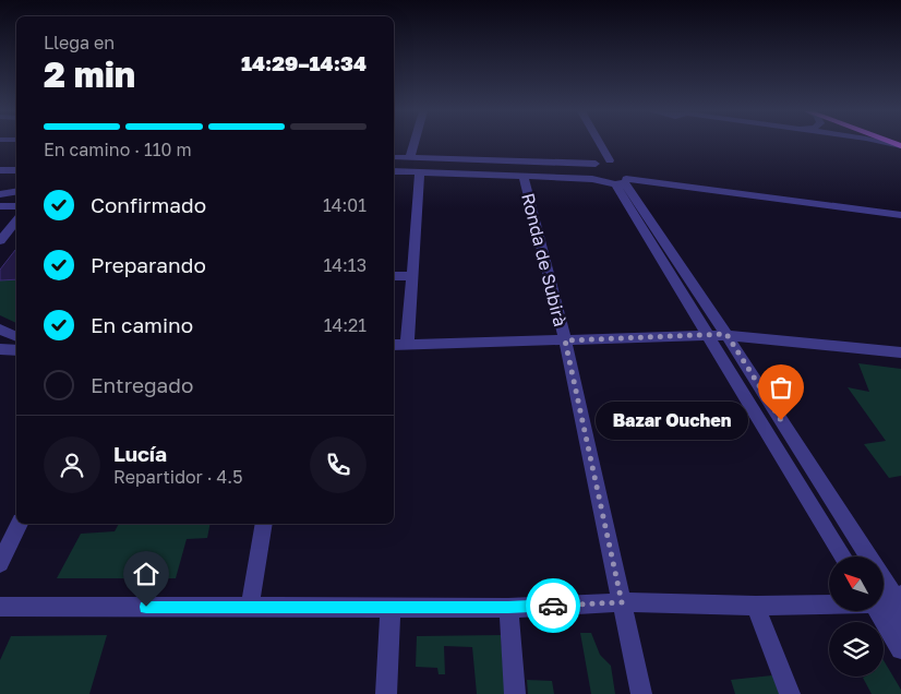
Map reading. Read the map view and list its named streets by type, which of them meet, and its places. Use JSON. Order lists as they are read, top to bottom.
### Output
{
  "streets": {
    "street": ["Ronda de Subirà"]
  },
  "places": ["Bazar Ouchen"],
  "north": "top left",
  "page": {
    "heading": ["2 min", "Llega en", "14:29–14:34"],
    "panel": ["Lucía", "Repartidor · 4.5"],
    "bar": "En camino · 110 m",
    "list": [
      ["Confirmado", "14:01"],
      ["Preparando", "14:13"],
      ["En camino", "14:21"],
      "Entregado"
    ],
    "bubble": "Bazar Ouchen"
  }
}
